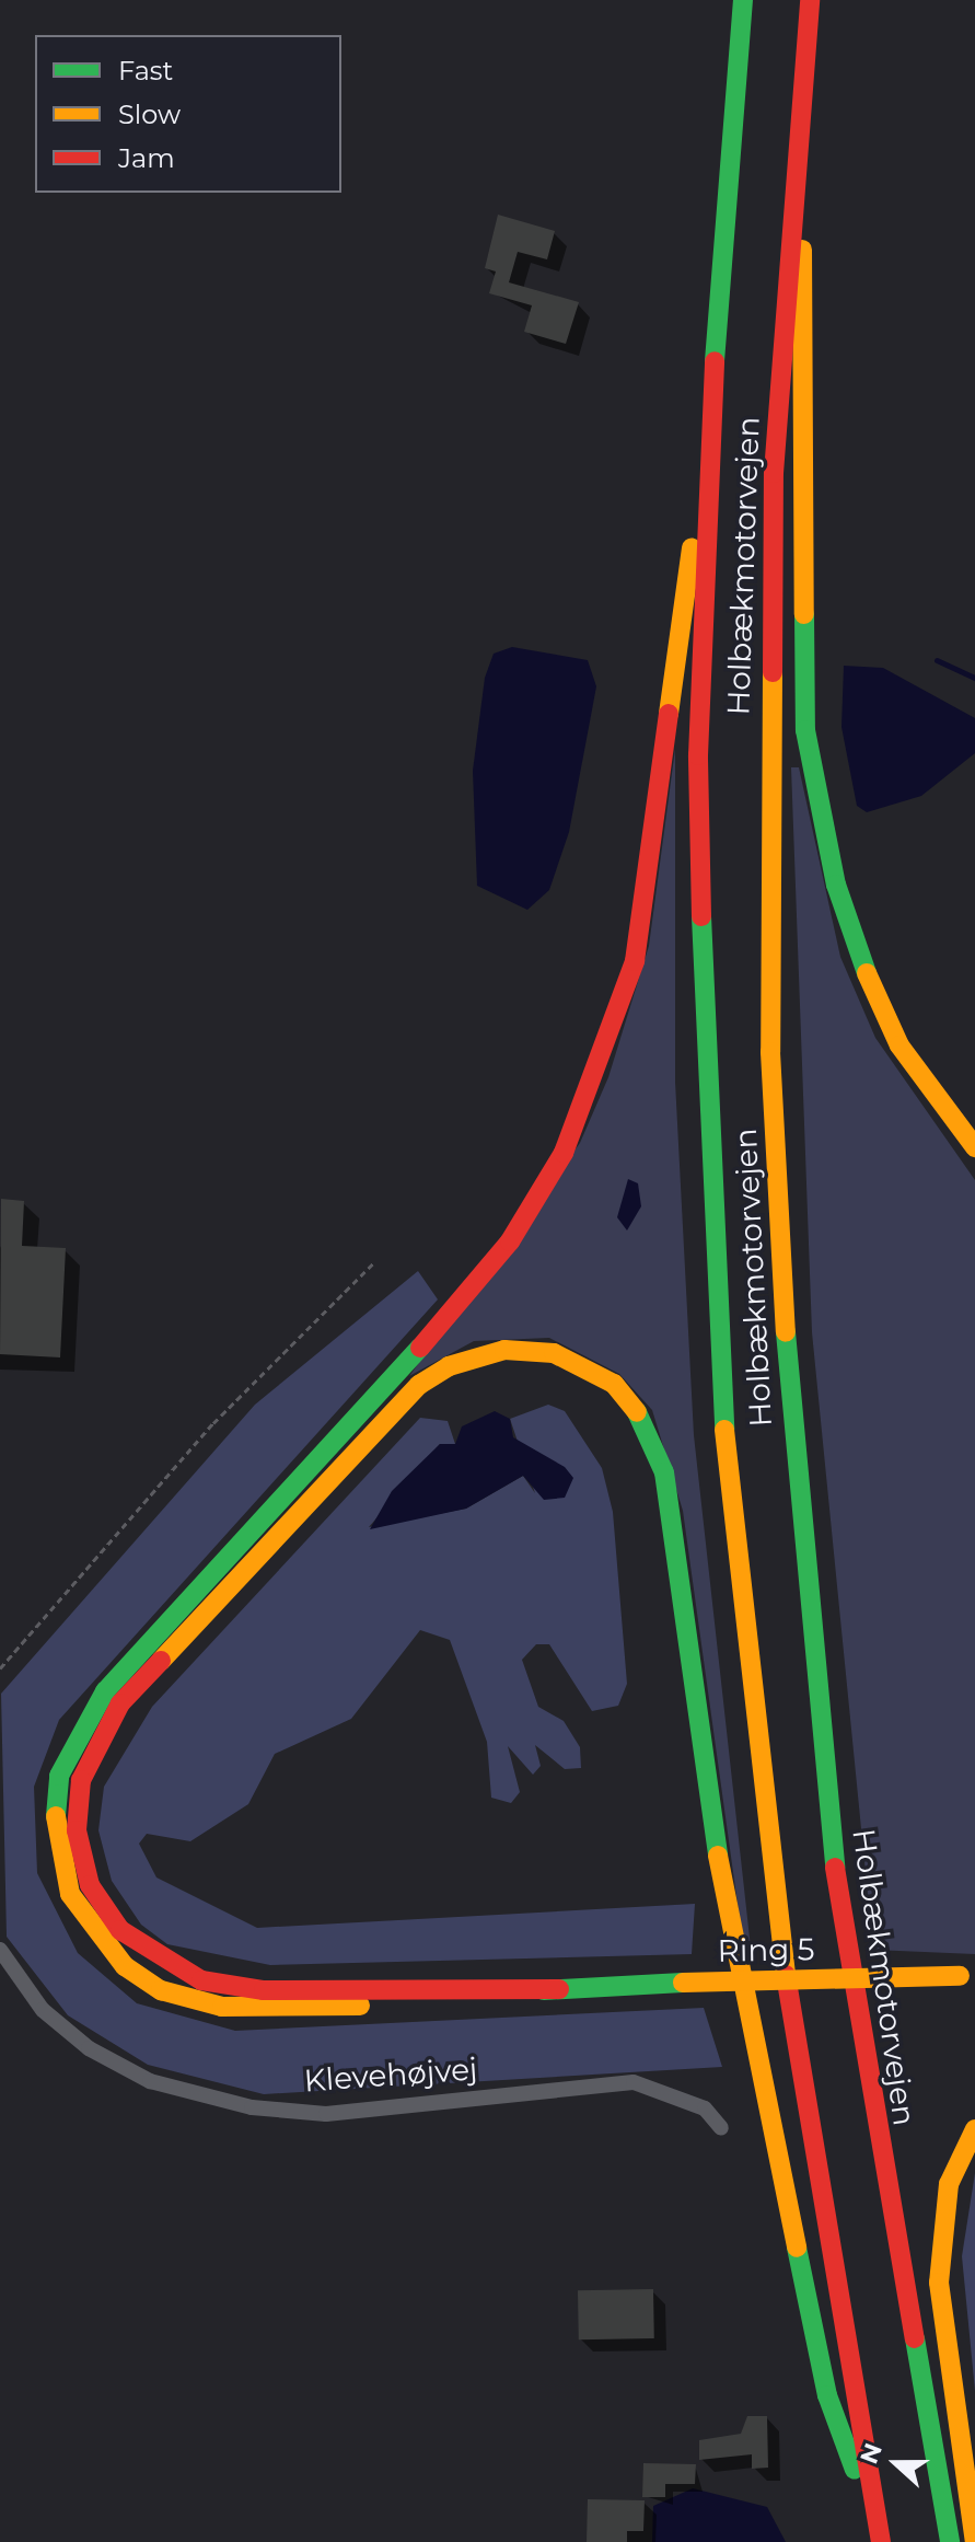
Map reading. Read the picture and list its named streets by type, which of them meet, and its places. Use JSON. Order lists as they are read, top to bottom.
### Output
{
  "streets": {
    "highway": ["Holbækmotorvejen", "Ring 5"],
    "street": ["Klevehøjvej"]
  },
  "legend": ["Fast", "Slow", "Jam"],
  "north": "left"
}
